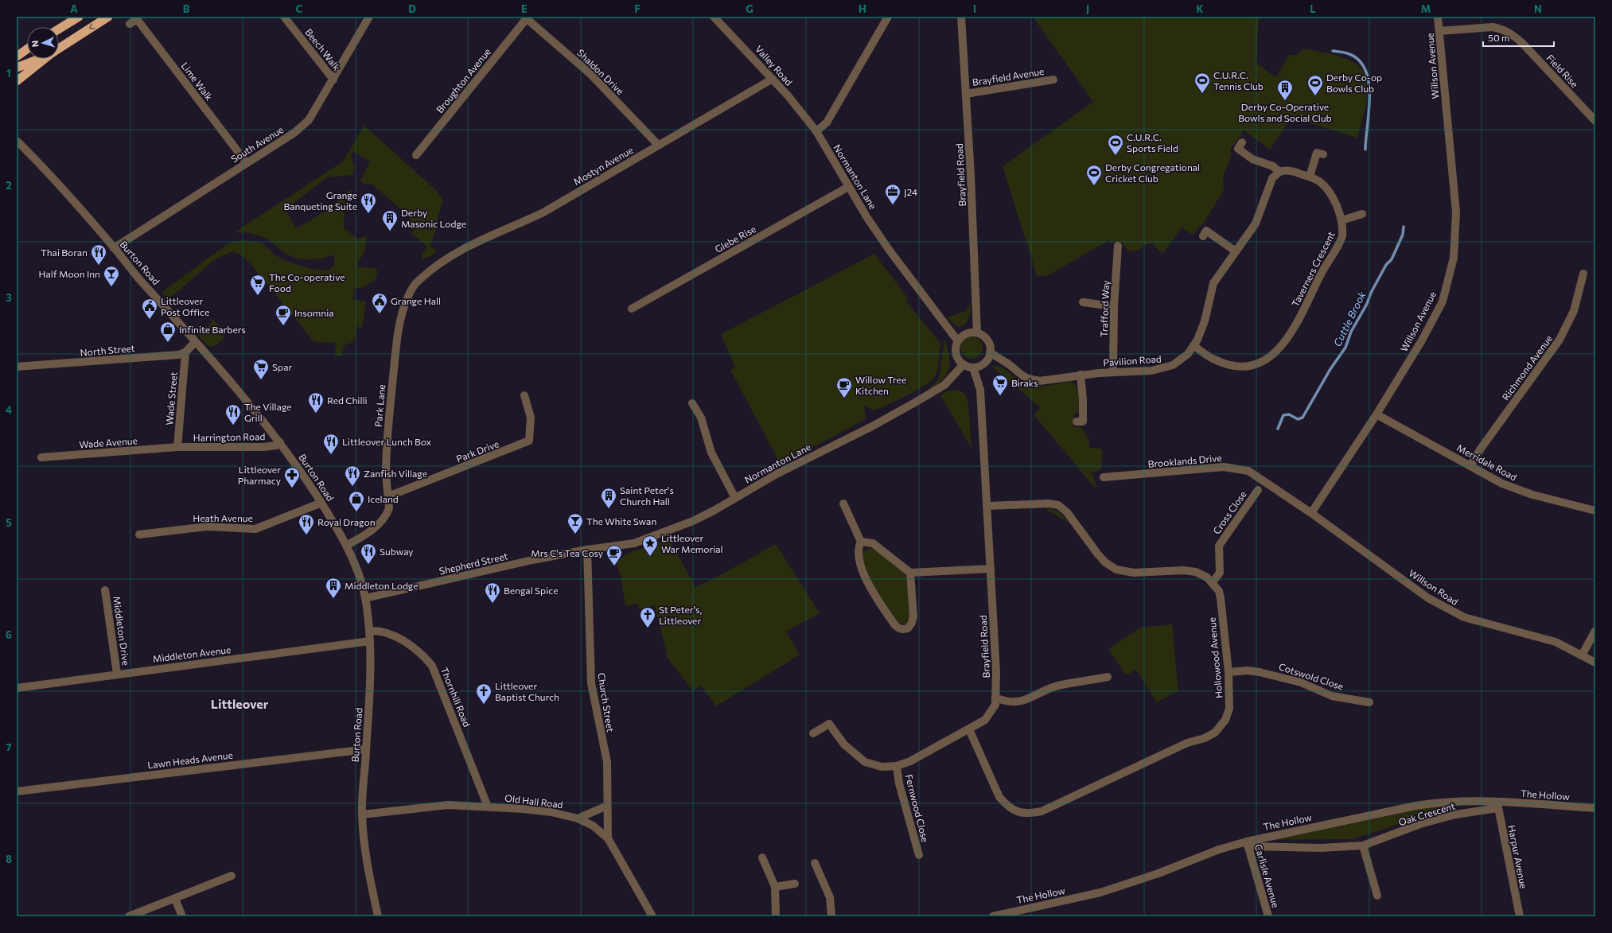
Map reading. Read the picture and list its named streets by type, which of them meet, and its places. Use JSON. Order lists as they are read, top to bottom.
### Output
{
  "streets": {
    "street": [
      "Beech Walk",
      "Valley Road",
      "Willson Avenue",
      "Field Rise",
      "Shaldon Drive",
      "Brayfield Avenue",
      "Broughton Avenue",
      "Lime Walk",
      "South Avenue",
      "Mostyn Avenue",
      "Brayfield Road",
      "Normanton Lane",
      "Glebe Rise",
      "Burton Road",
      "Taverners Crescent",
      "Trafford Way",
      "North Street",
      "Pavilion Road",
      "Richmond Avenue",
      "Wade Street",
      "Park Lane",
      "Harrington Road",
      "Wade Avenue",
      "Park Drive",
      "Brooklands Drive",
      "Merridale Road",
      "Cross Close",
      "Heath Avenue",
      "Shepherd Street",
      "Willson Road",
      "Middleton Drive",
      "Middleton Avenue",
      "Hollowood Avenue",
      "Cotswold Close",
      "Thornhill Road",
      "Church Street",
      "Lawn Heads Avenue",
      "The Hollow",
      "Old Hall Road",
      "Fernwood Close",
      "Oak Crescent",
      "Harpur Avenue",
      "Carlisle Avenue"
    ]
  },
  "crossings": [
    ["Beech Walk", "South Avenue"],
    ["Valley Road", "Mostyn Avenue"],
    ["Valley Road", "Normanton Lane"],
    ["Willson Avenue", "Field Rise"],
    ["Willson Avenue", "Brooklands Drive"],
    ["Willson Avenue", "Merridale Road"],
    ["Willson Avenue", "Willson Road"],
    ["Shaldon Drive", "Broughton Avenue"],
    ["Shaldon Drive", "Mostyn Avenue"],
    ["Brayfield Avenue", "Brayfield Road"],
    ["Lime Walk", "South Avenue"],
    ["South Avenue", "Burton Road"],
    ["Mostyn Avenue", "Park Lane"],
    ["Brayfield Road", "Normanton Lane"],
    ["Brayfield Road", "Pavilion Road"],
    ["Brayfield Road", "Hollowood Avenue"],
    ["Brayfield Road", "Fernwood Close"],
    ["Normanton Lane", "Glebe Rise"],
    ["Normanton Lane", "Pavilion Road"],
    ["Normanton Lane", "Shepherd Street"],
    ["Normanton Lane", "Church Street"],
    ["Burton Road", "Park Lane"],
    ["Burton Road", "Harrington Road"],
    ["Burton Road", "Heath Avenue"],
    ["Burton Road", "Shepherd Street"],
    ["Burton Road", "Middleton Avenue"],
    ["Burton Road", "Thornhill Road"],
    ["Burton Road", "Lawn Heads Avenue"],
    ["Burton Road", "Old Hall Road"],
    ["Taverners Crescent", "Pavilion Road"],
    ["Trafford Way", "Pavilion Road"],
    ["North Street", "Wade Street"],
    ["Richmond Avenue", "Merridale Road"],
    ["Wade Street", "Harrington Road"],
    ["Wade Street", "Wade Avenue"],
    ["Park Lane", "Park Drive"],
    ["Harrington Road", "Wade Avenue"],
    ["Brooklands Drive", "Willson Road"],
    ["Cross Close", "Hollowood Avenue"],
    ["Shepherd Street", "Church Street"],
    ["Middleton Drive", "Middleton Avenue"],
    ["Hollowood Avenue", "Cotswold Close"],
    ["Thornhill Road", "Old Hall Road"],
    ["Church Street", "Old Hall Road"],
    ["The Hollow", "Oak Crescent"],
    ["The Hollow", "Harpur Avenue"],
    ["The Hollow", "Carlisle Avenue"],
    ["Oak Crescent", "Harpur Avenue"],
    ["Oak Crescent", "Carlisle Avenue"]
  ],
  "districts": ["Littleover"],
  "water": ["Cuttle Brook"],
  "places": {
    "sports": [
      "C.U.R.C. Tennis Club",
      "Derby Co-op Bowls Club",
      "C.U.R.C. Sports Field",
      "Derby Congregational Cricket Club"
    ],
    "building": [
      "Derby Co-Operative Bowls and Social Club",
      "Derby Masonic Lodge",
      "Saint Peter's Church Hall",
      "Middleton Lodge"
    ],
    "office": ["J24"],
    "restaurant": [
      "Grange Banqueting Suite",
      "Thai Boran",
      "Red Chilli",
      "The Village Grill",
      "Littleover Lunch Box",
      "Zanfish Village",
      "Royal Dragon",
      "Subway",
      "Bengal Spice"
    ],
    "bar": ["Half Moon Inn", "The White Swan"],
    "supermarket": ["The Co-operative Food", "Spar", "Biraks"],
    "public building": ["Grange Hall", "Littleover Post Office"],
    "cafe": ["Insomnia", "Willow Tree Kitchen", "Mrs C's Tea Cosy"],
    "shop": ["Infinite Barbers", "Iceland"],
    "pharmacy": ["Littleover Pharmacy"],
    "place": ["Littleover War Memorial"],
    "church": ["St Peter's, Littleover", "Littleover Baptist Church"]
  },
  "scale_bar": "50 m",
  "north": "left",
  "grid": {
    "columns": [
      "A",
      "B",
      "C",
      "D",
      "E",
      "F",
      "G",
      "H",
      "I",
      "J",
      "K",
      "L",
      "M",
      "N"
    ],
    "rows": [
      "1",
      "2",
      "3",
      "4",
      "5",
      "6",
      "7",
      "8"
    ]
  }
}
